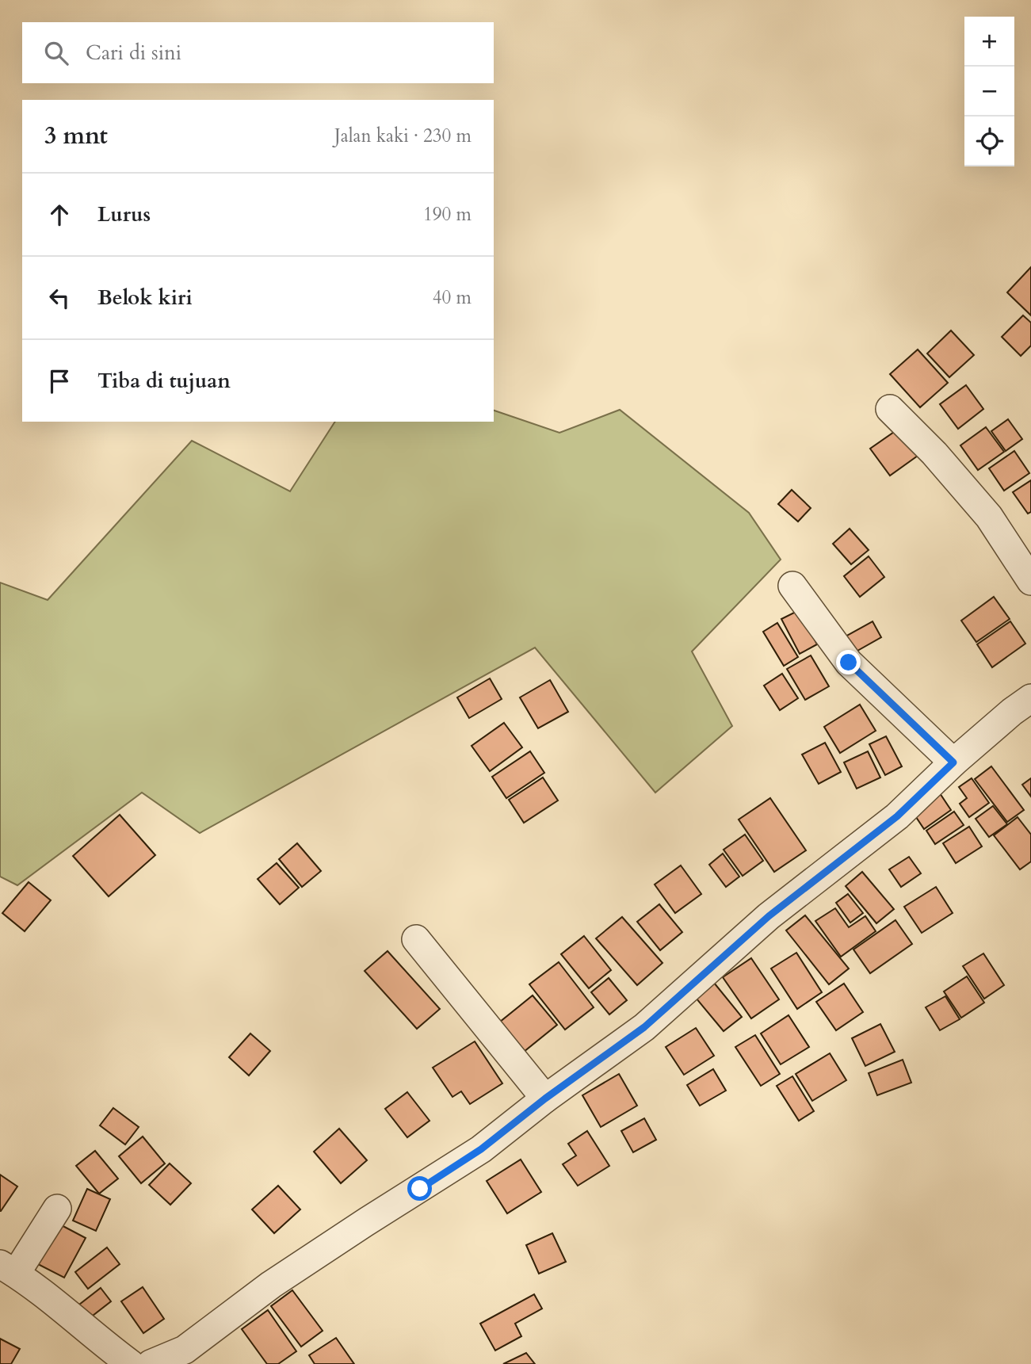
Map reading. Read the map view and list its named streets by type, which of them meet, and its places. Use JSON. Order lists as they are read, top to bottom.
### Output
{
  "page": {
    "map_buttons": ["+", "−"],
    "search": "Cari di sini",
    "heading": ["3 mnt", "Jalan kaki · 230 m"],
    "list": [
      ["Lurus", "190 m"],
      ["Belok kiri", "40 m"],
      "Tiba di tujuan"
    ]
  }
}
